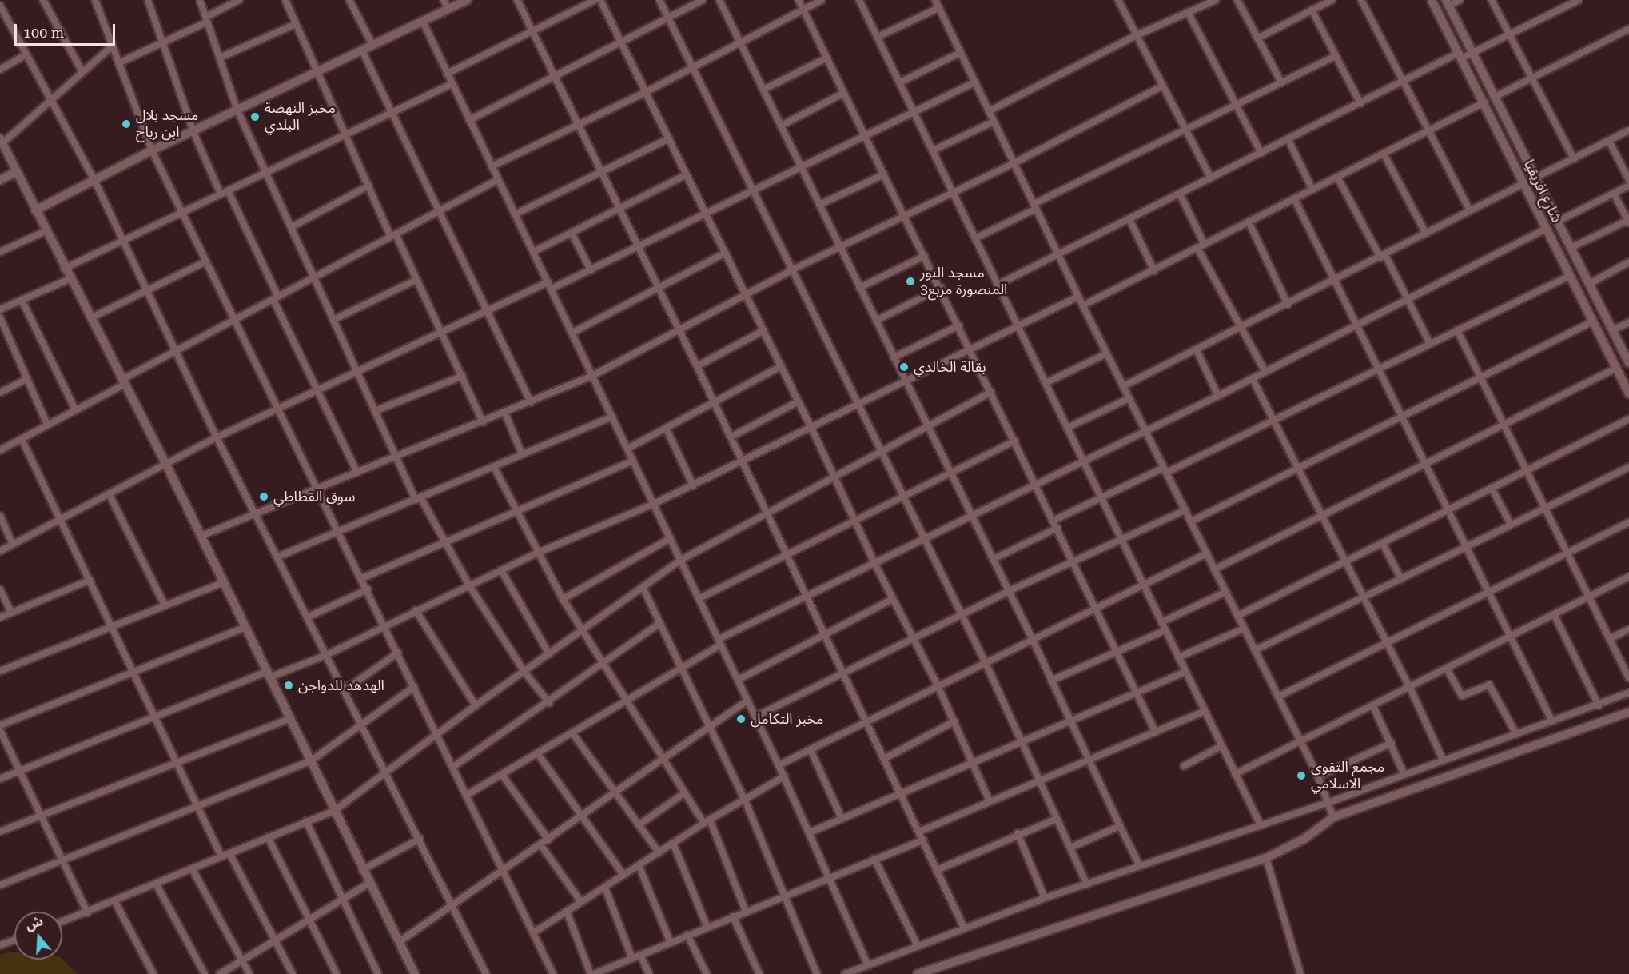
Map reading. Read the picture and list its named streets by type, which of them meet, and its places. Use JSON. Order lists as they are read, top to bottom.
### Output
{
  "streets": {
    "street": ["شارع افريقيا"]
  },
  "places": [
    "مخبز النهضة البلدي",
    "مسجد بلال ابن رباح",
    "مسجد النور المنصورة مربع3",
    "بقالة الخالدي",
    "سوق القطاطي",
    "الهدهد للدواجن",
    "مخبز التكامل",
    "مجمع التقوى الاسلامي"
  ],
  "scale_bar": "100 m",
  "north": "top"
}
